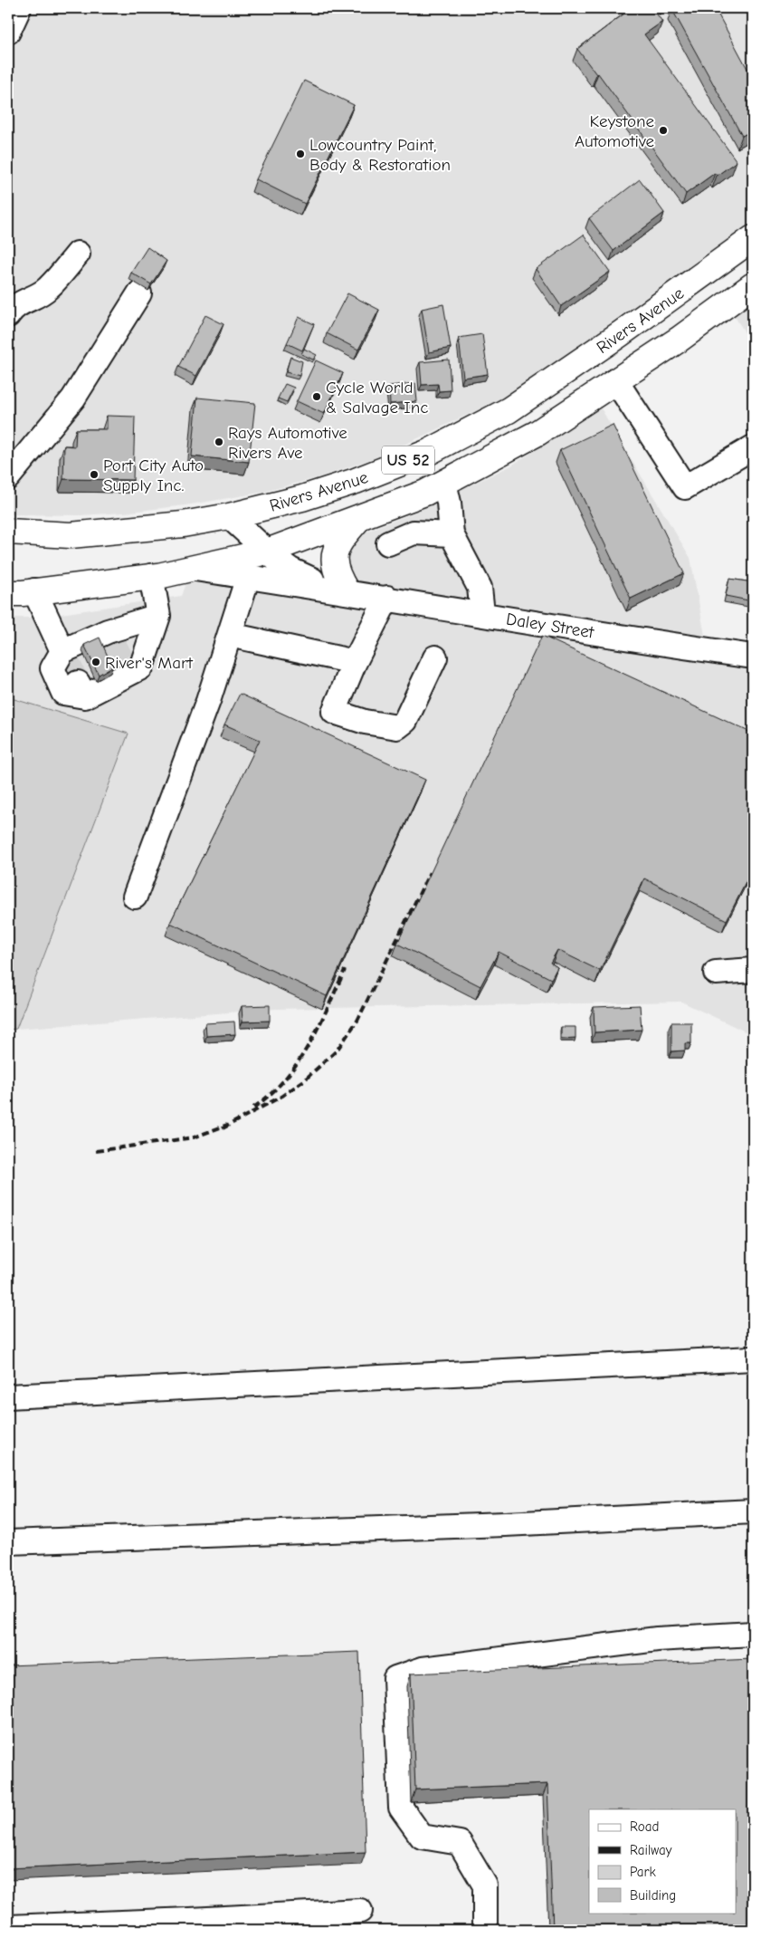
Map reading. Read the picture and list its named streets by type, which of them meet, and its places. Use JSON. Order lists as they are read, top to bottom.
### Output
{
  "streets": {
    "main road": ["Rivers Avenue", "US 52"],
    "street": ["Daley Street"]
  },
  "crossings": [
    ["Rivers Avenue", "Daley Street"],
    ["US 52", "Daley Street"]
  ],
  "places": [
    "Keystone Automotive",
    "Lowcountry Paint, Body & Restoration",
    "Cycle World & Salvage Inc",
    "Rays Automotive Rivers Ave",
    "Port City Auto Supply Inc.",
    "River's Mart"
  ],
  "legend": [
    "Road",
    "Railway",
    "Park",
    "Building"
  ]
}
